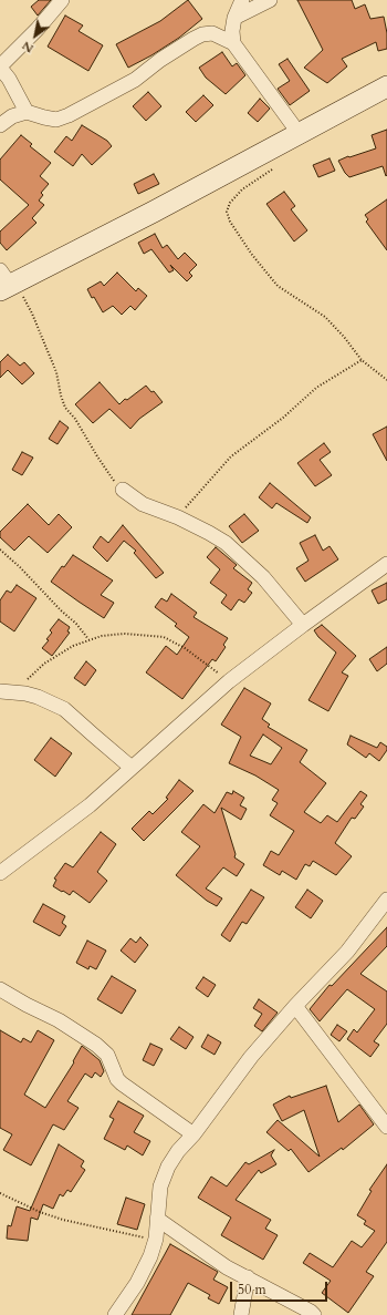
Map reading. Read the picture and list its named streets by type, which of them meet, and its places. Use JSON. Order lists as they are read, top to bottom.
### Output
{
  "scale_bar": "50 m",
  "north": "bottom left"
}
